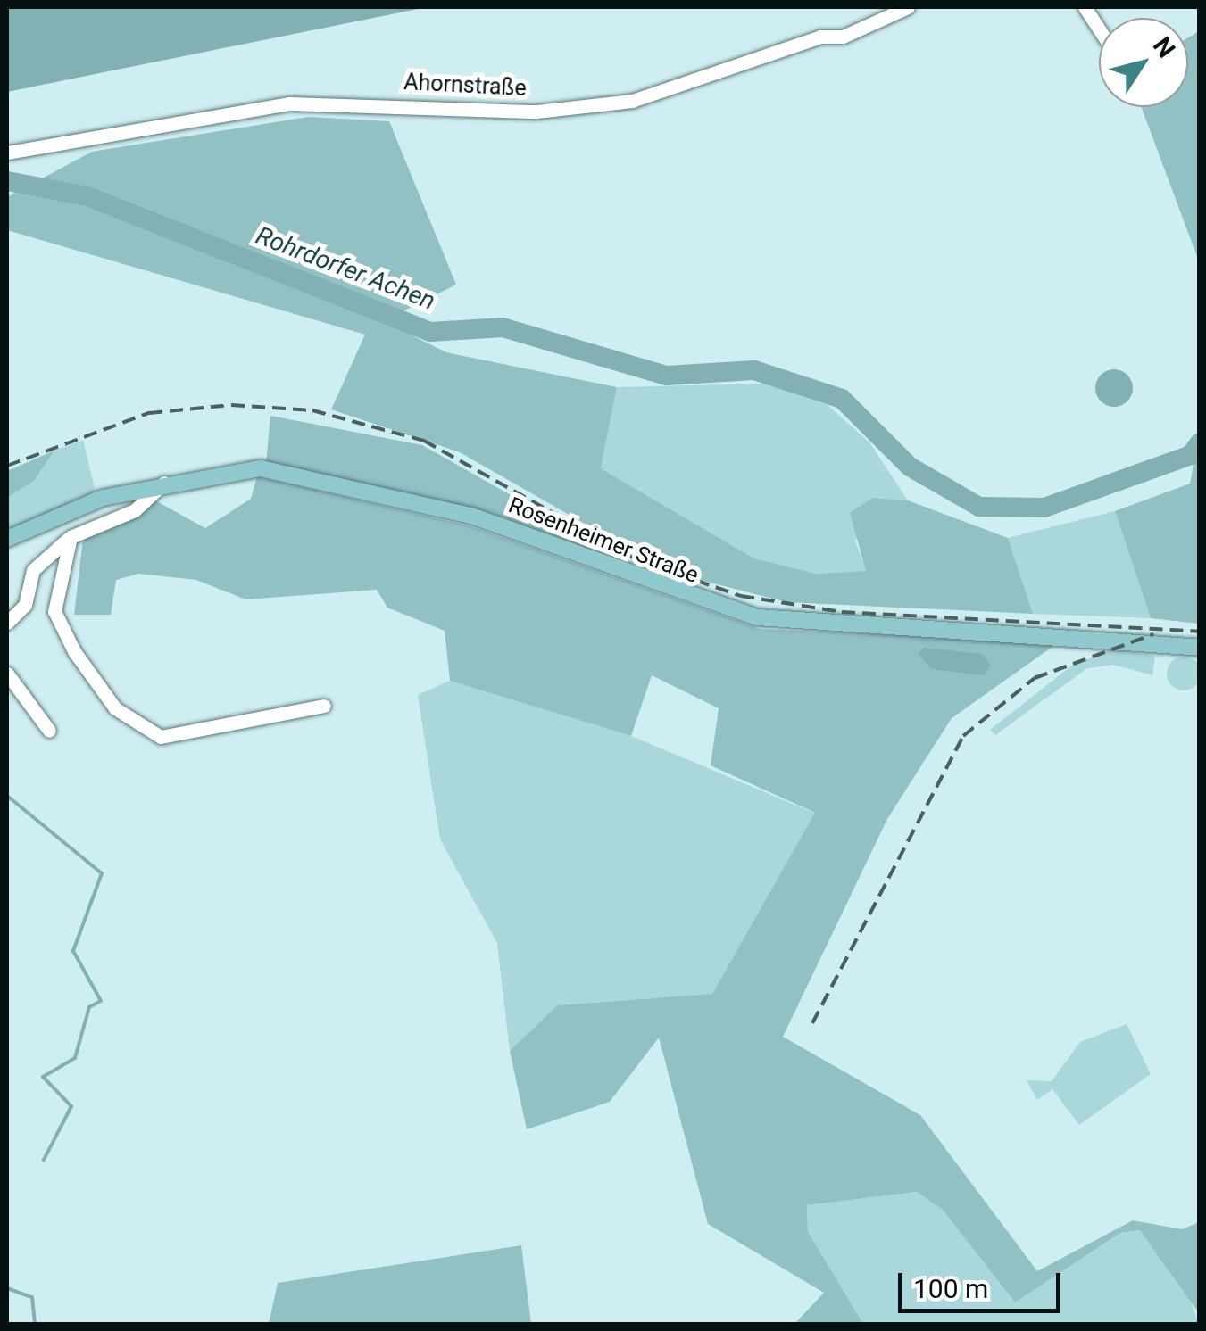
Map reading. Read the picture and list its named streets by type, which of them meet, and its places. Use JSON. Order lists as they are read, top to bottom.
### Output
{
  "streets": {
    "main road": ["Rosenheimer Straße"],
    "street": ["Ahornstraße"]
  },
  "water": ["Rohrdorfer Achen"],
  "scale_bar": "100 m",
  "north": "top right"
}
